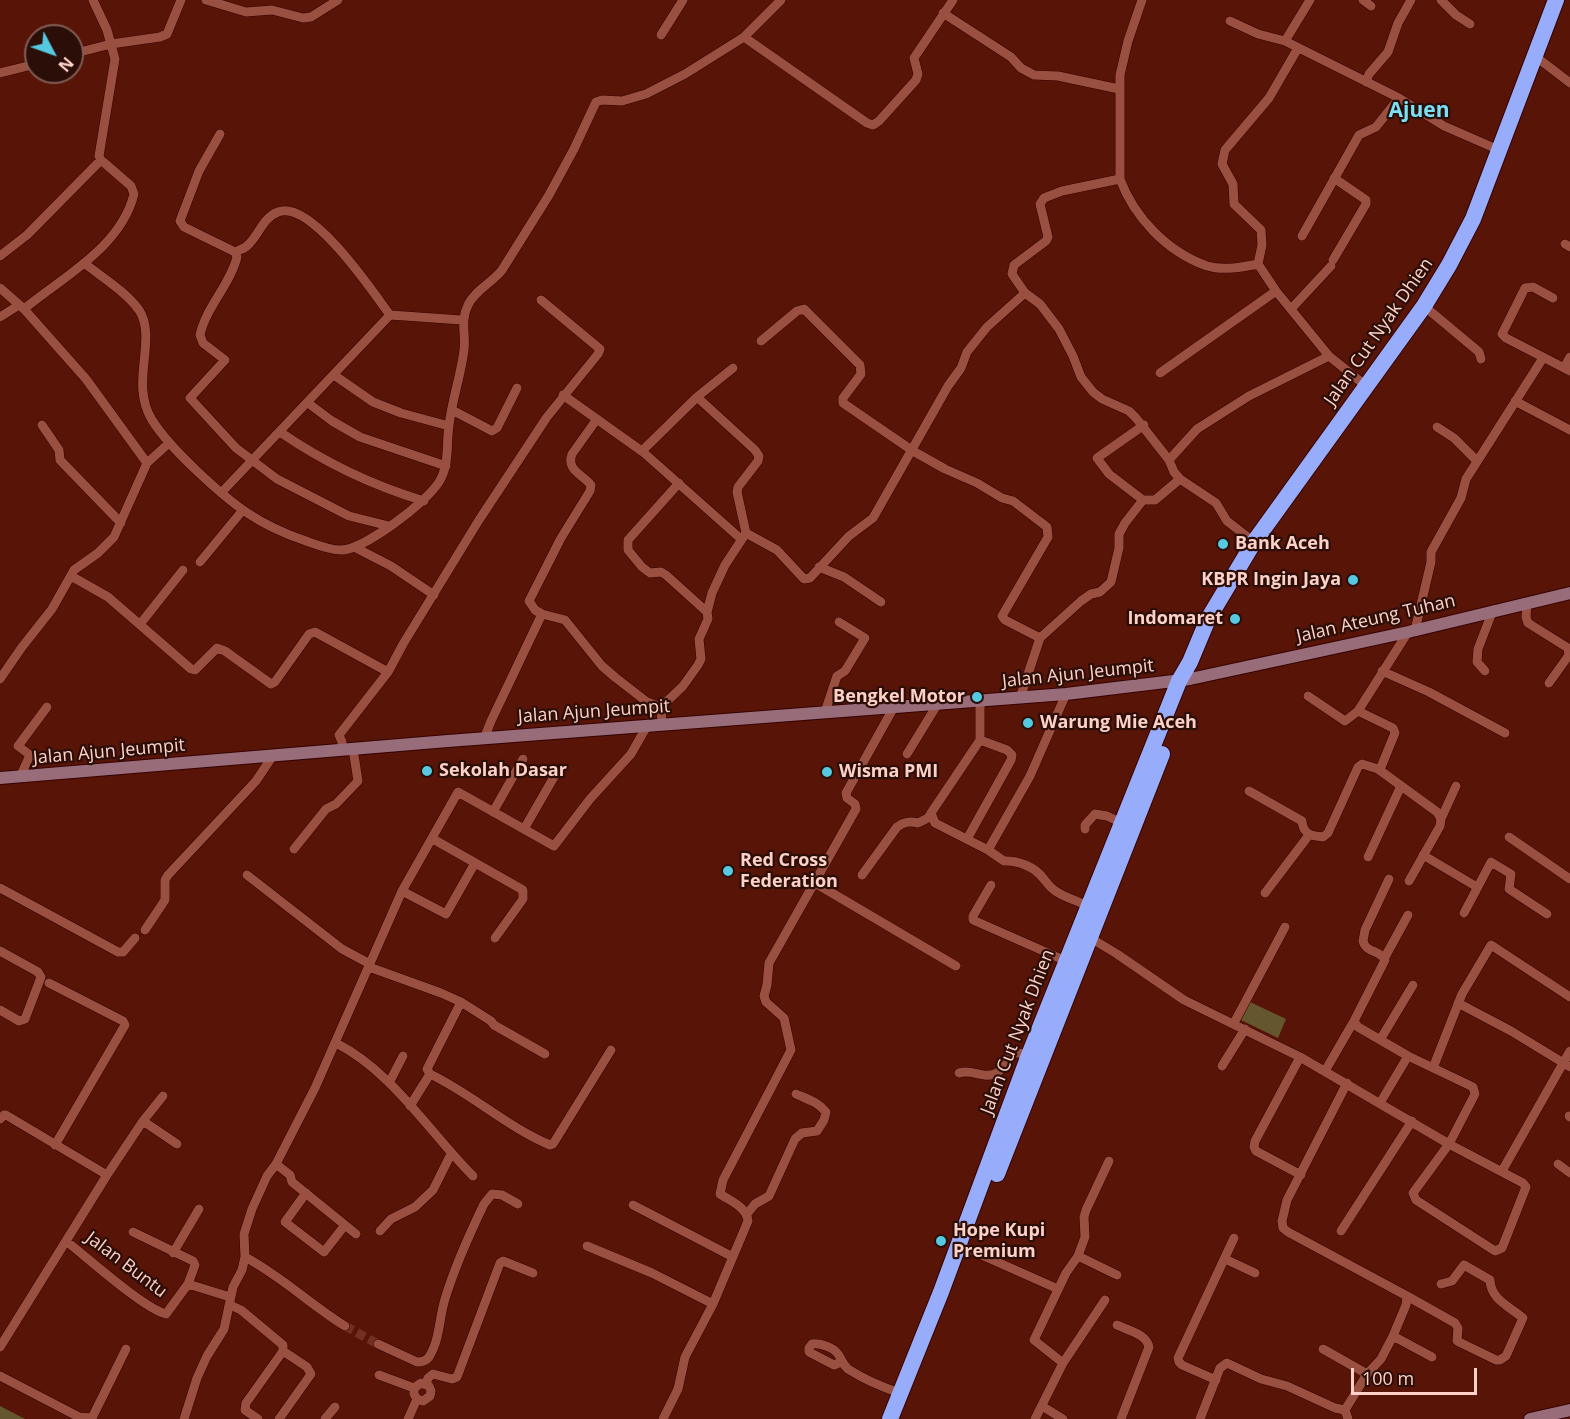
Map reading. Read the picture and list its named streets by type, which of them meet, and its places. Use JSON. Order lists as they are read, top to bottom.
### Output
{
  "streets": {
    "highway": ["Jalan Cut Nyak Dhien"],
    "street": ["Jalan Ateung Tuhan", "Jalan Ajun Jeumpit", "Jalan Buntu"]
  },
  "crossings": [
    ["Jalan Cut Nyak Dhien", "Jalan Ateung Tuhan"],
    ["Jalan Cut Nyak Dhien", "Jalan Ajun Jeumpit"],
    ["Jalan Ateung Tuhan", "Jalan Ajun Jeumpit"]
  ],
  "districts": ["Ajuen"],
  "places": [
    "Bank Aceh",
    "KBPR Ingin Jaya",
    "Indomaret",
    "Bengkel Motor",
    "Warung Mie Aceh",
    "Sekolah Dasar",
    "Wisma PMI",
    "Red Cross Federation",
    "Hope Kupi Premium"
  ],
  "scale_bar": "100 m",
  "north": "bottom right"
}
